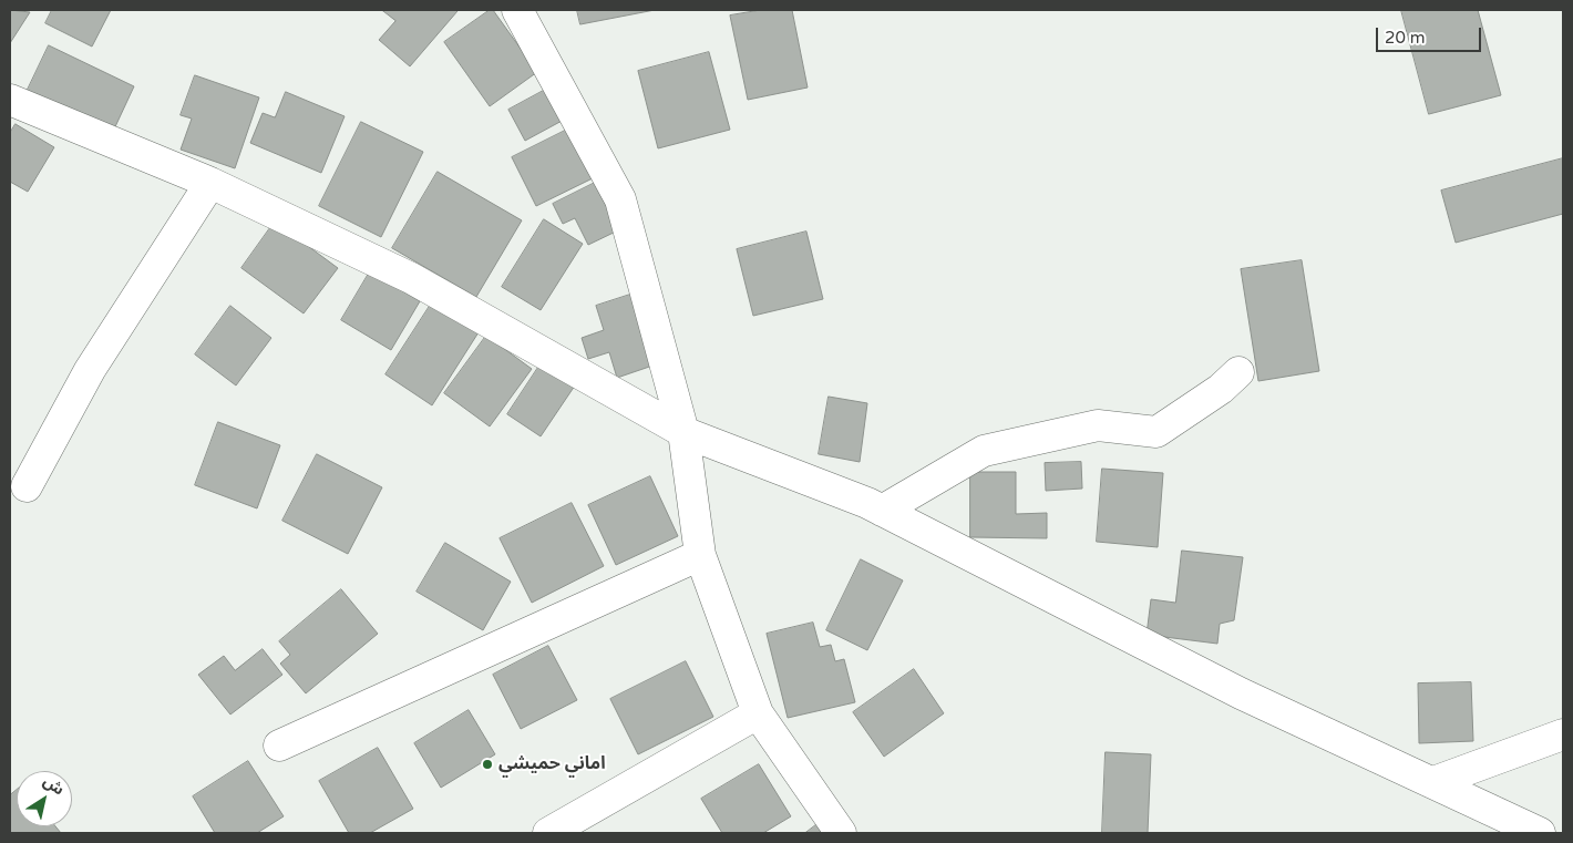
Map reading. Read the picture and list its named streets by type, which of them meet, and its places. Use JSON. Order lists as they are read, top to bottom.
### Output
{
  "places": ["اماني حميشي"],
  "scale_bar": "20 m",
  "north": "top right"
}
